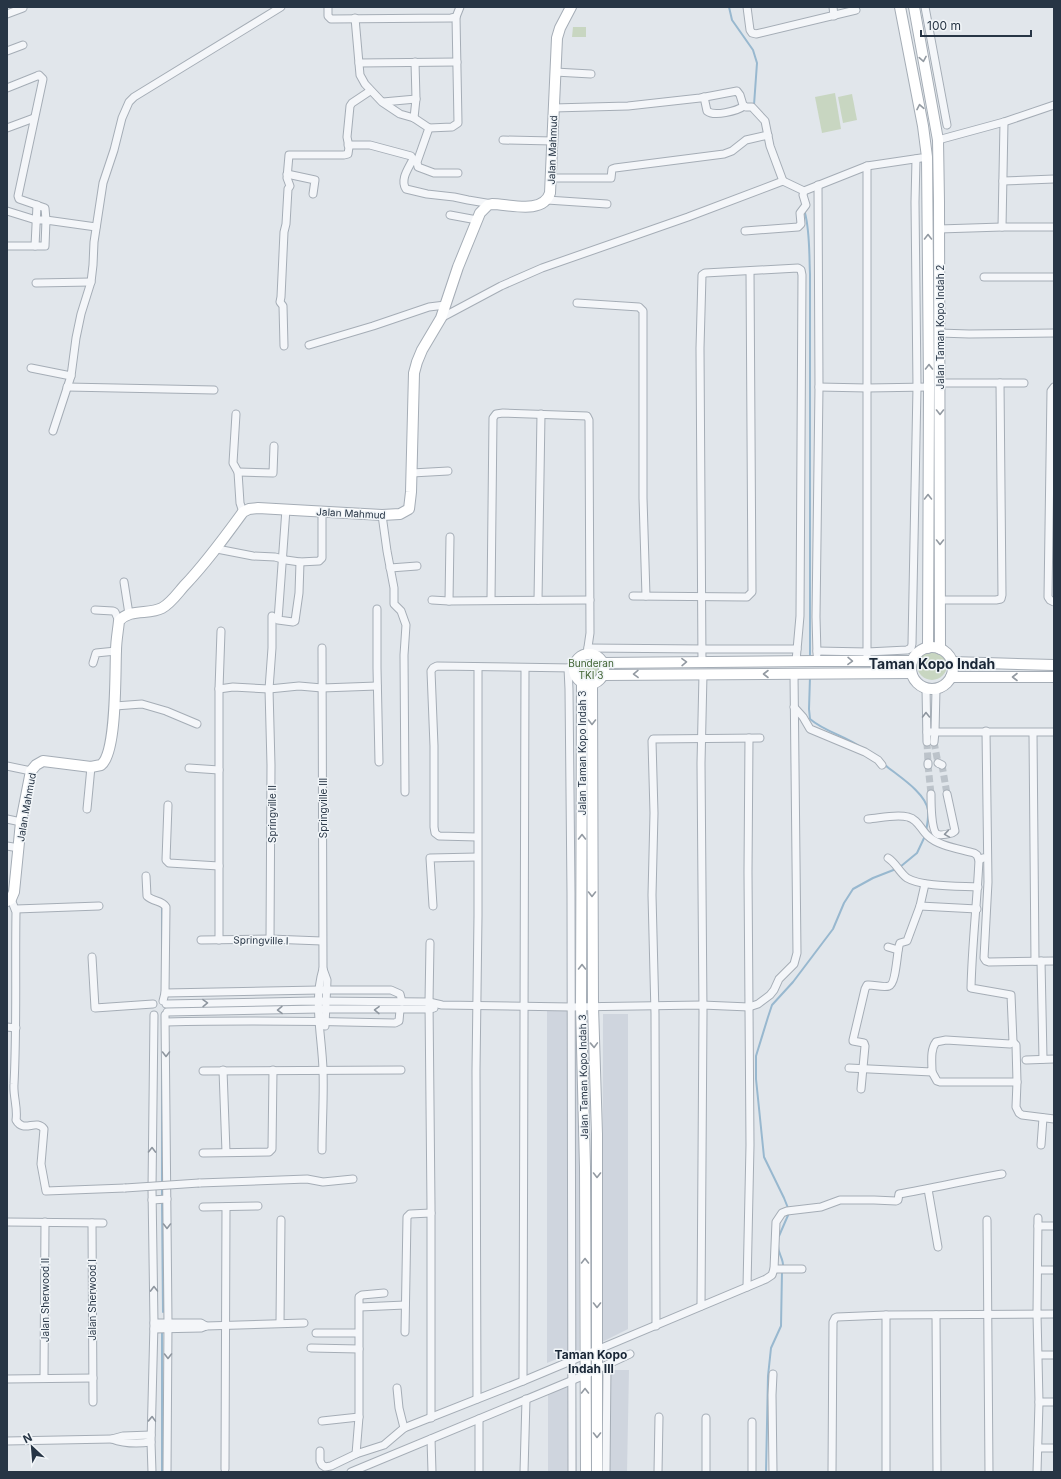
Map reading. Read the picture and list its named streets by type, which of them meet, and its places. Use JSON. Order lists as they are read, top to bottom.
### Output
{
  "streets": {
    "main road": ["Jalan Mahmud", "Jalan Taman Kopo Indah 2", "Jalan Taman Kopo Indah 3"],
    "street": [
      "Springville III",
      "Springville II",
      "Springville I",
      "Jalan Sherwood II",
      "Jalan Sherwood I"
    ]
  },
  "crossings": [
    ["Springville III", "Springville I"],
    ["Springville II", "Springville I"]
  ],
  "districts": ["Taman Kopo Indah", "Taman Kopo Indah III"],
  "parks": ["Bunderan TKI 3"],
  "scale_bar": "100 m",
  "north": "top left"
}
